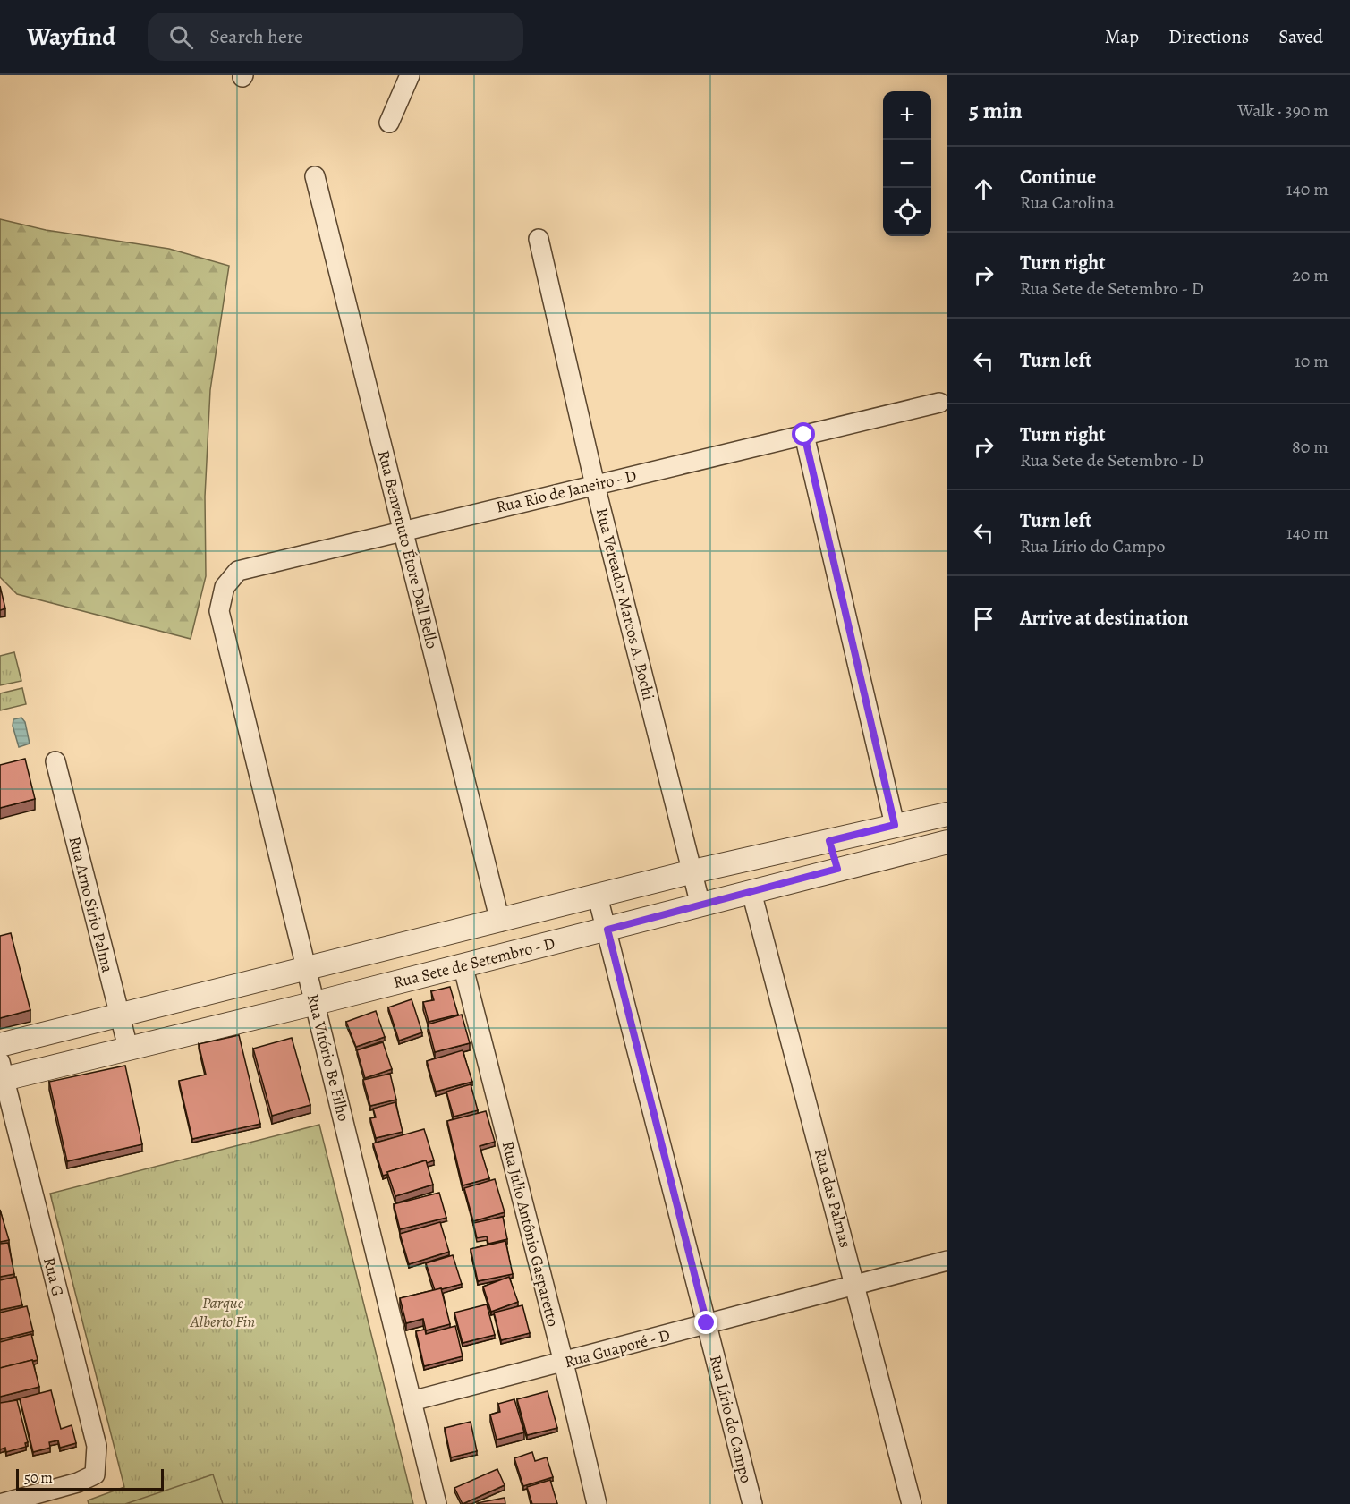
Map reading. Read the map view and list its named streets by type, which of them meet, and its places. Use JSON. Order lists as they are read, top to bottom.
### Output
{
  "streets": {
    "street": [
      "Rua Rio de Janeiro - D",
      "Rua Benvenuto Étore Dall Bello",
      "Rua Vereador Marcos A. Bochi",
      "Rua Arno Sirio Palma",
      "Rua Sete de Setembro - D",
      "Rua Vitório Be Filho",
      "Rua das Palmas",
      "Rua Júlio Antônio Gasparetto",
      "Rua G",
      "Rua Guaporé - D",
      "Rua Lírio do Campo"
    ]
  },
  "crossings": [
    ["Rua Rio de Janeiro - D", "Rua Benvenuto Étore Dall Bello"],
    ["Rua Rio de Janeiro - D", "Rua Vereador Marcos A. Bochi"],
    ["Rua Rio de Janeiro - D", "Rua Vitório Be Filho"],
    ["Rua Benvenuto Étore Dall Bello", "Rua Sete de Setembro - D"],
    ["Rua Vereador Marcos A. Bochi", "Rua Sete de Setembro - D"],
    ["Rua Arno Sirio Palma", "Rua Sete de Setembro - D"],
    ["Rua Sete de Setembro - D", "Rua Vitório Be Filho"],
    ["Rua Sete de Setembro - D", "Rua das Palmas"],
    ["Rua Sete de Setembro - D", "Rua Júlio Antônio Gasparetto"],
    ["Rua Sete de Setembro - D", "Rua G"],
    ["Rua Sete de Setembro - D", "Rua Lírio do Campo"],
    ["Rua Vitório Be Filho", "Rua Guaporé - D"],
    ["Rua das Palmas", "Rua Guaporé - D"],
    ["Rua Júlio Antônio Gasparetto", "Rua Guaporé - D"],
    ["Rua Guaporé - D", "Rua Lírio do Campo"]
  ],
  "parks": ["Parque Alberto Fin"],
  "scale_bar": "50 m",
  "page": {
    "header": "Wayfind",
    "search": "Search here",
    "nav": ["Map", "Directions", "Saved"],
    "heading": ["5 min", "Walk · 390 m"],
    "map_buttons": ["+", "−"],
    "list": [
      ["Continue", "Rua Carolina", "140 m"],
      ["Turn right", "Rua Sete de Setembro - D", "20 m"],
      ["Turn left", "10 m"],
      ["Turn right", "Rua Sete de Setembro - D", "80 m"],
      ["Turn left", "Rua Lírio do Campo", "140 m"],
      "Arrive at destination"
    ],
    "scale": "50 m"
  }
}
